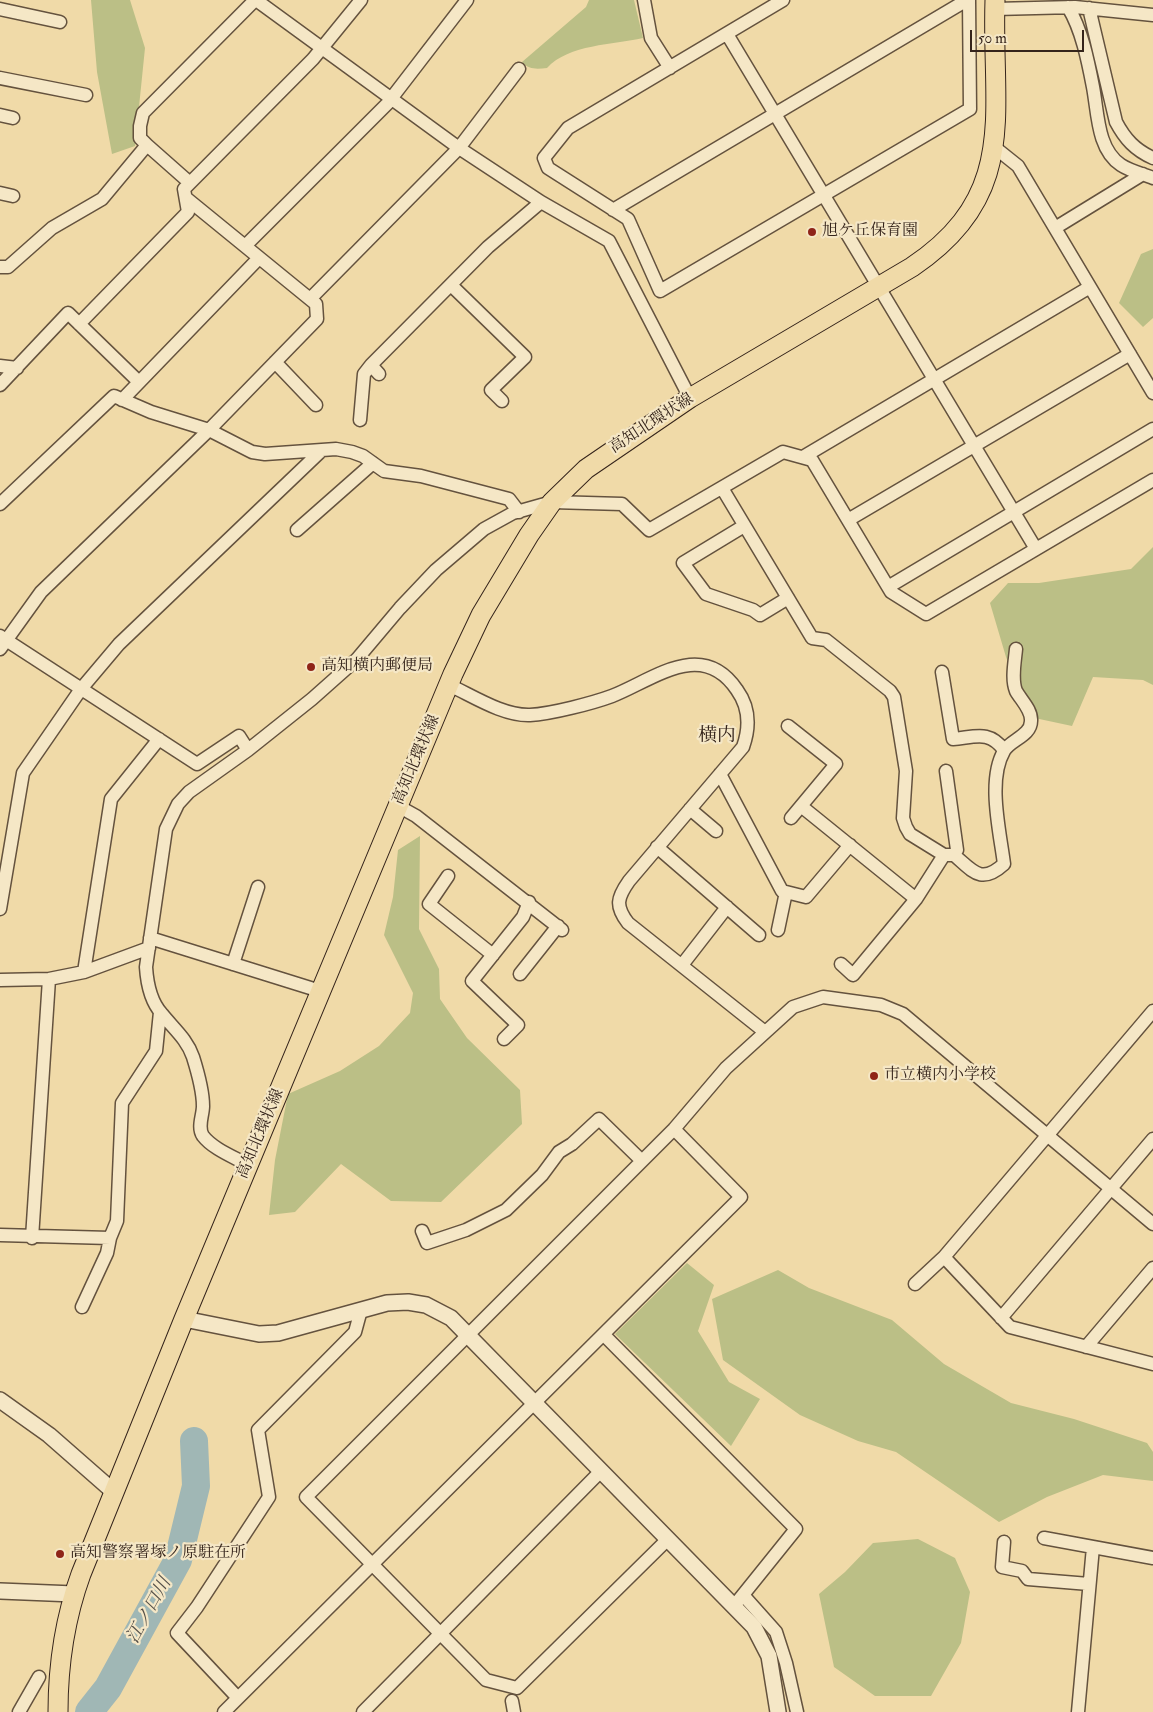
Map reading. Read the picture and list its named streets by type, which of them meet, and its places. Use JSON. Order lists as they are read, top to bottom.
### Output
{
  "streets": {
    "main road": ["高知北環状線"]
  },
  "districts": ["横内"],
  "water": ["江ノ口川"],
  "places": [
    "旭ケ丘保育園",
    "高知横内郵便局",
    "市立横内小学校",
    "高知警察署塚ノ原駐在所"
  ],
  "scale_bar": "50 m"
}
